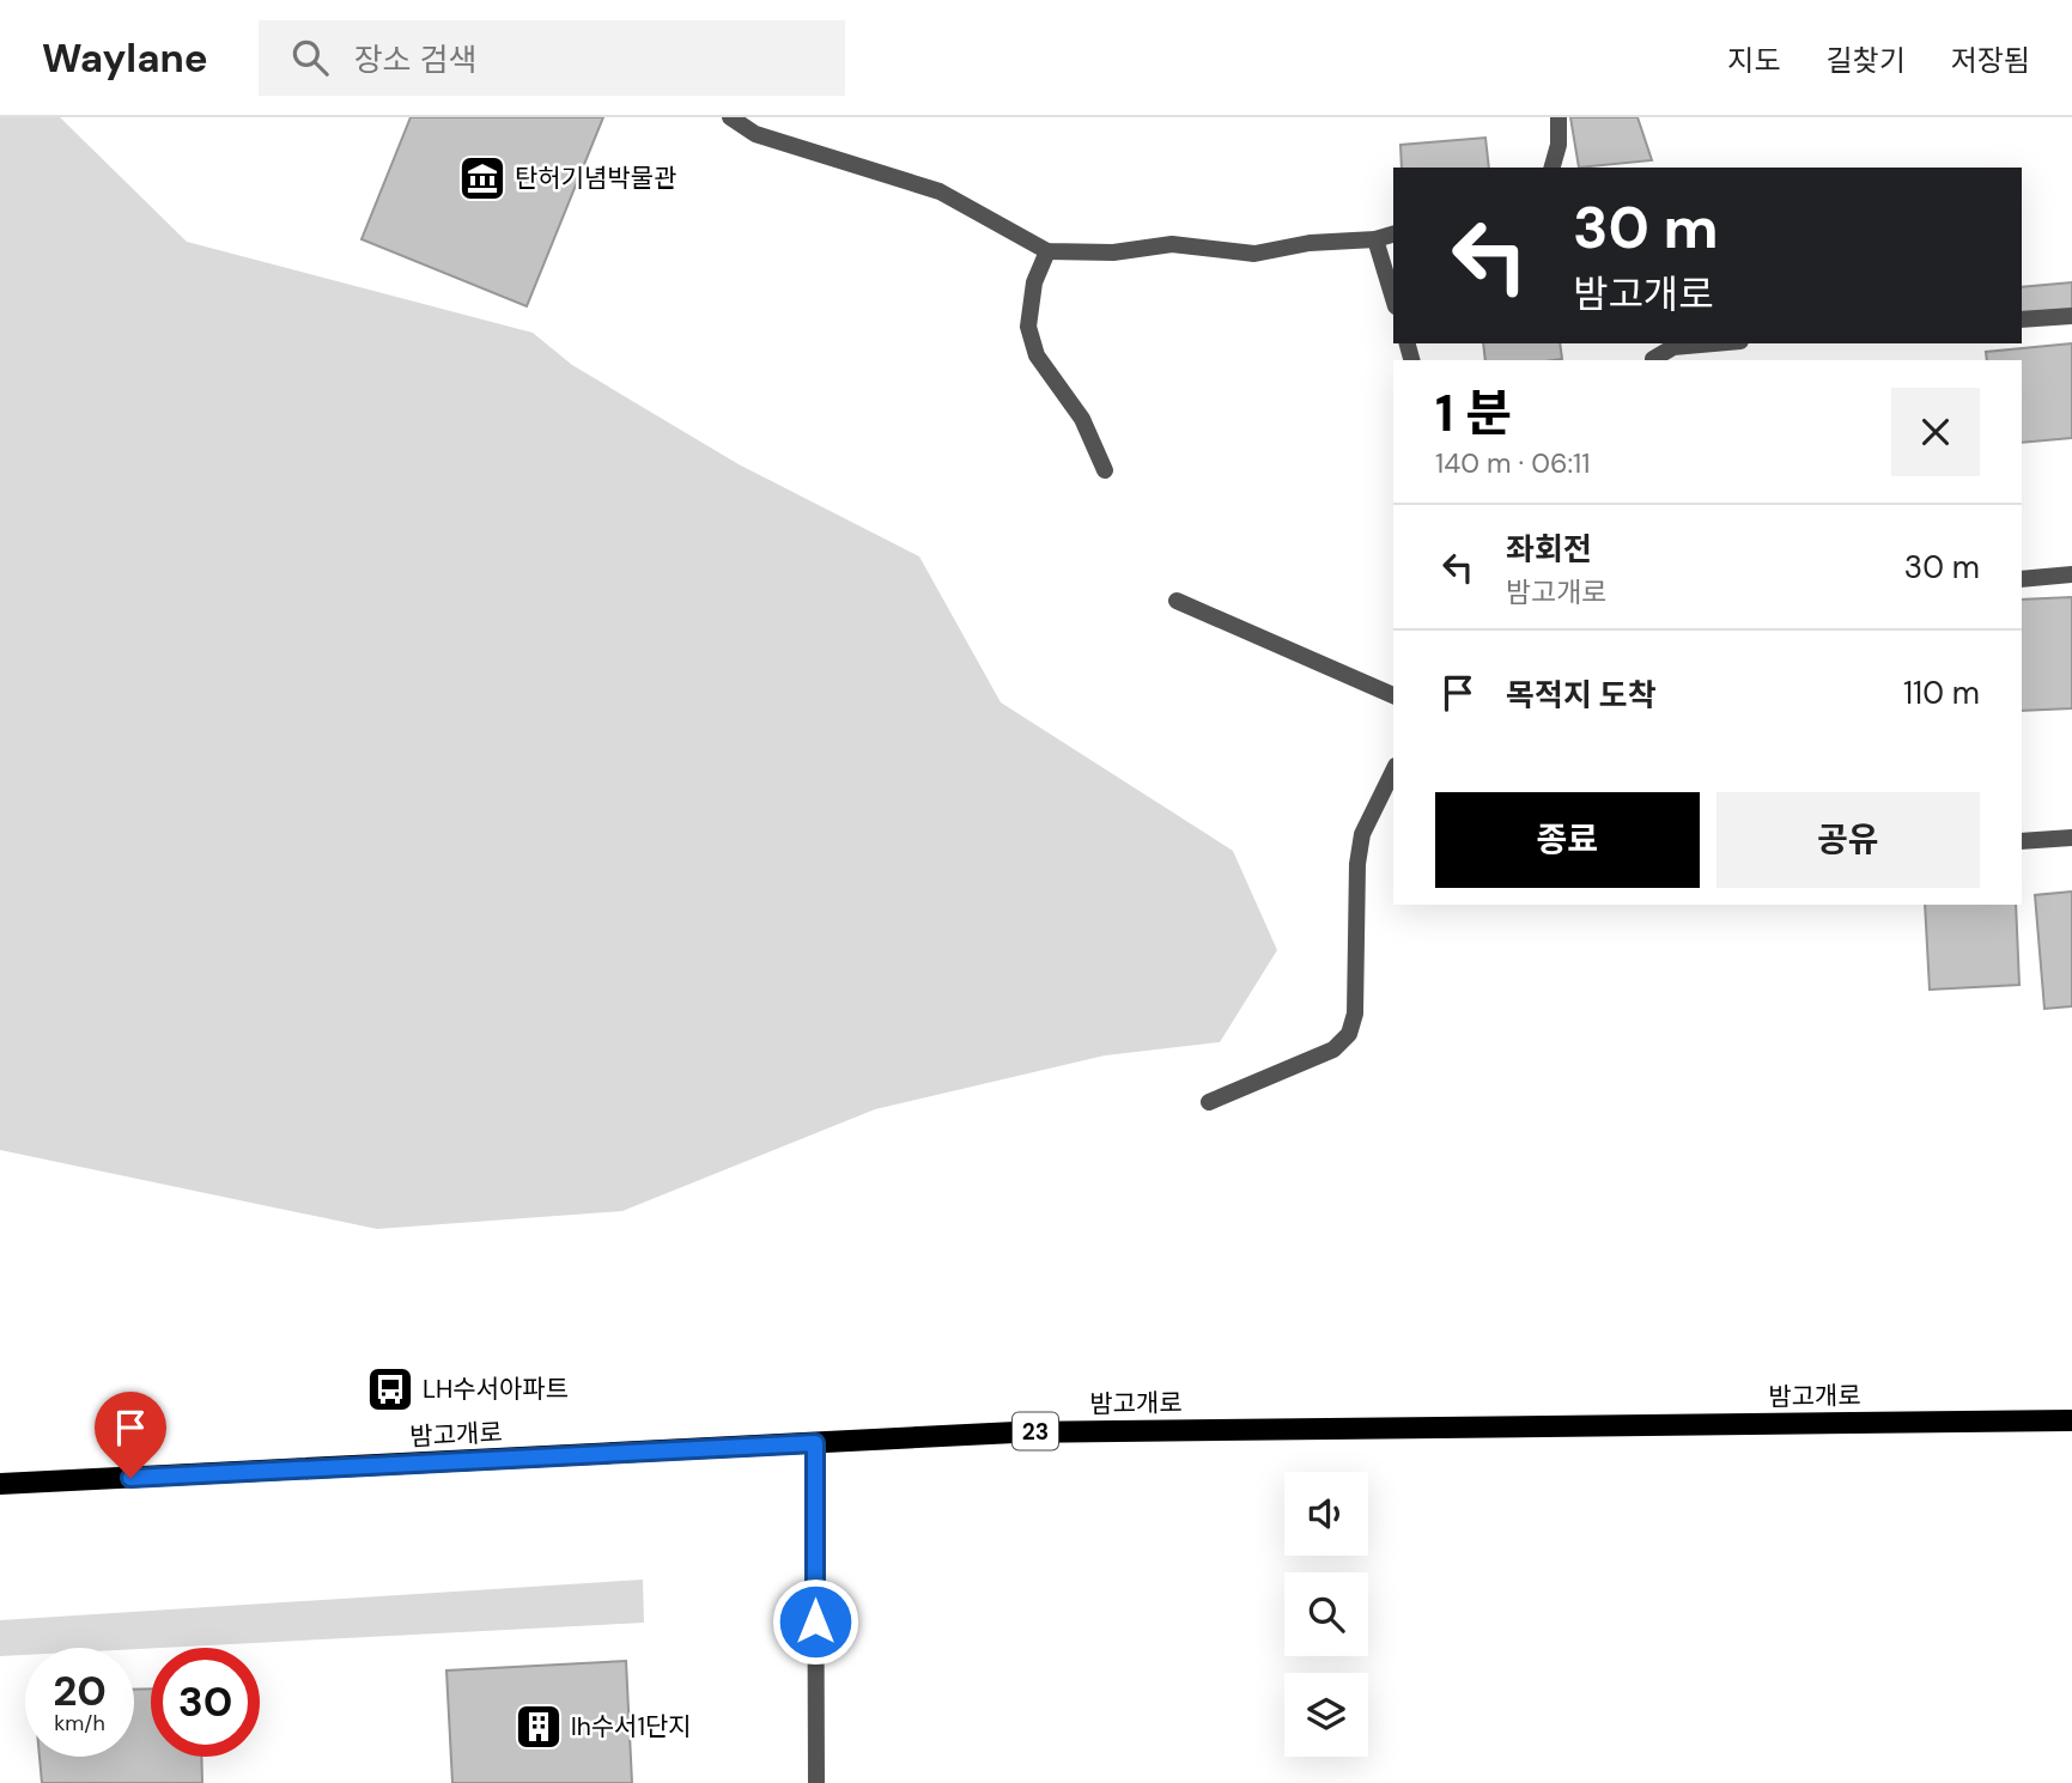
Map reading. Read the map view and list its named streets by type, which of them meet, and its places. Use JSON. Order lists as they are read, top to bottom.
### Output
{
  "streets": {
    "main road": ["밤고개로", "23"]
  },
  "places": {
    "museum": ["탄허기념박물관"],
    "bus stop": ["LH수서아파트"],
    "building": ["lh수서1단지"]
  },
  "page": {
    "header": "Waylane",
    "search": "장소 검색",
    "nav": ["지도", "길찾기", "저장됨"],
    "turn": ["30 m", "밤고개로"],
    "heading": ["1 분", "140 m · 06:11"],
    "list": [
      {
        "name": "좌회전",
        "note": "밤고개로",
        "value": "30 m"
      },
      {
        "name": "목적지 도착",
        "value": "110 m"
      }
    ],
    "buttons": ["종료", "공유"],
    "speed": "20 km/h",
    "limit": "30"
  }
}
